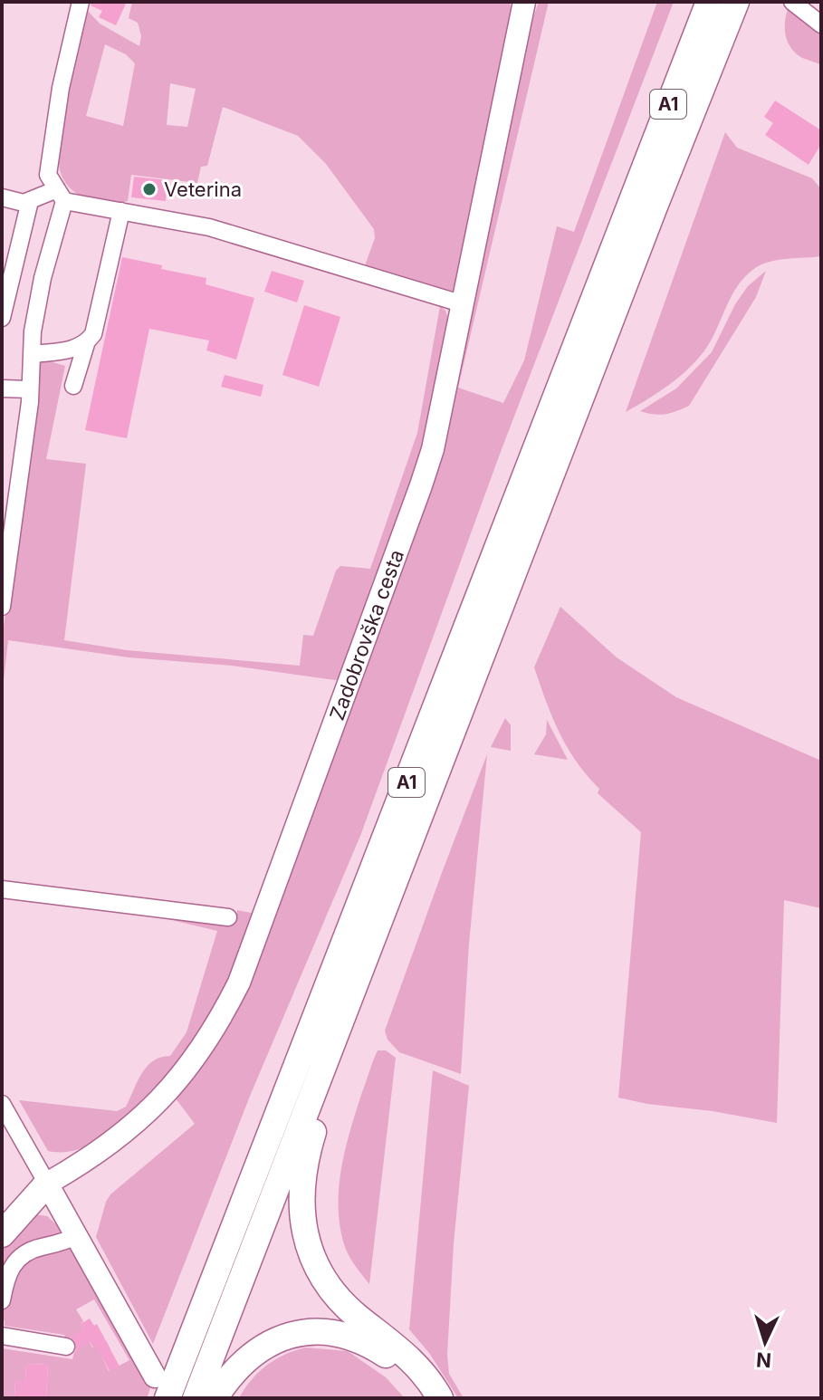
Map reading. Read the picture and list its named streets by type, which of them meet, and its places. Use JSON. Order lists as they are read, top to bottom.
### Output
{
  "streets": {
    "highway": ["A1"],
    "main road": ["Zadobrovška cesta"]
  },
  "places": ["Veterina"],
  "north": "bottom"
}
